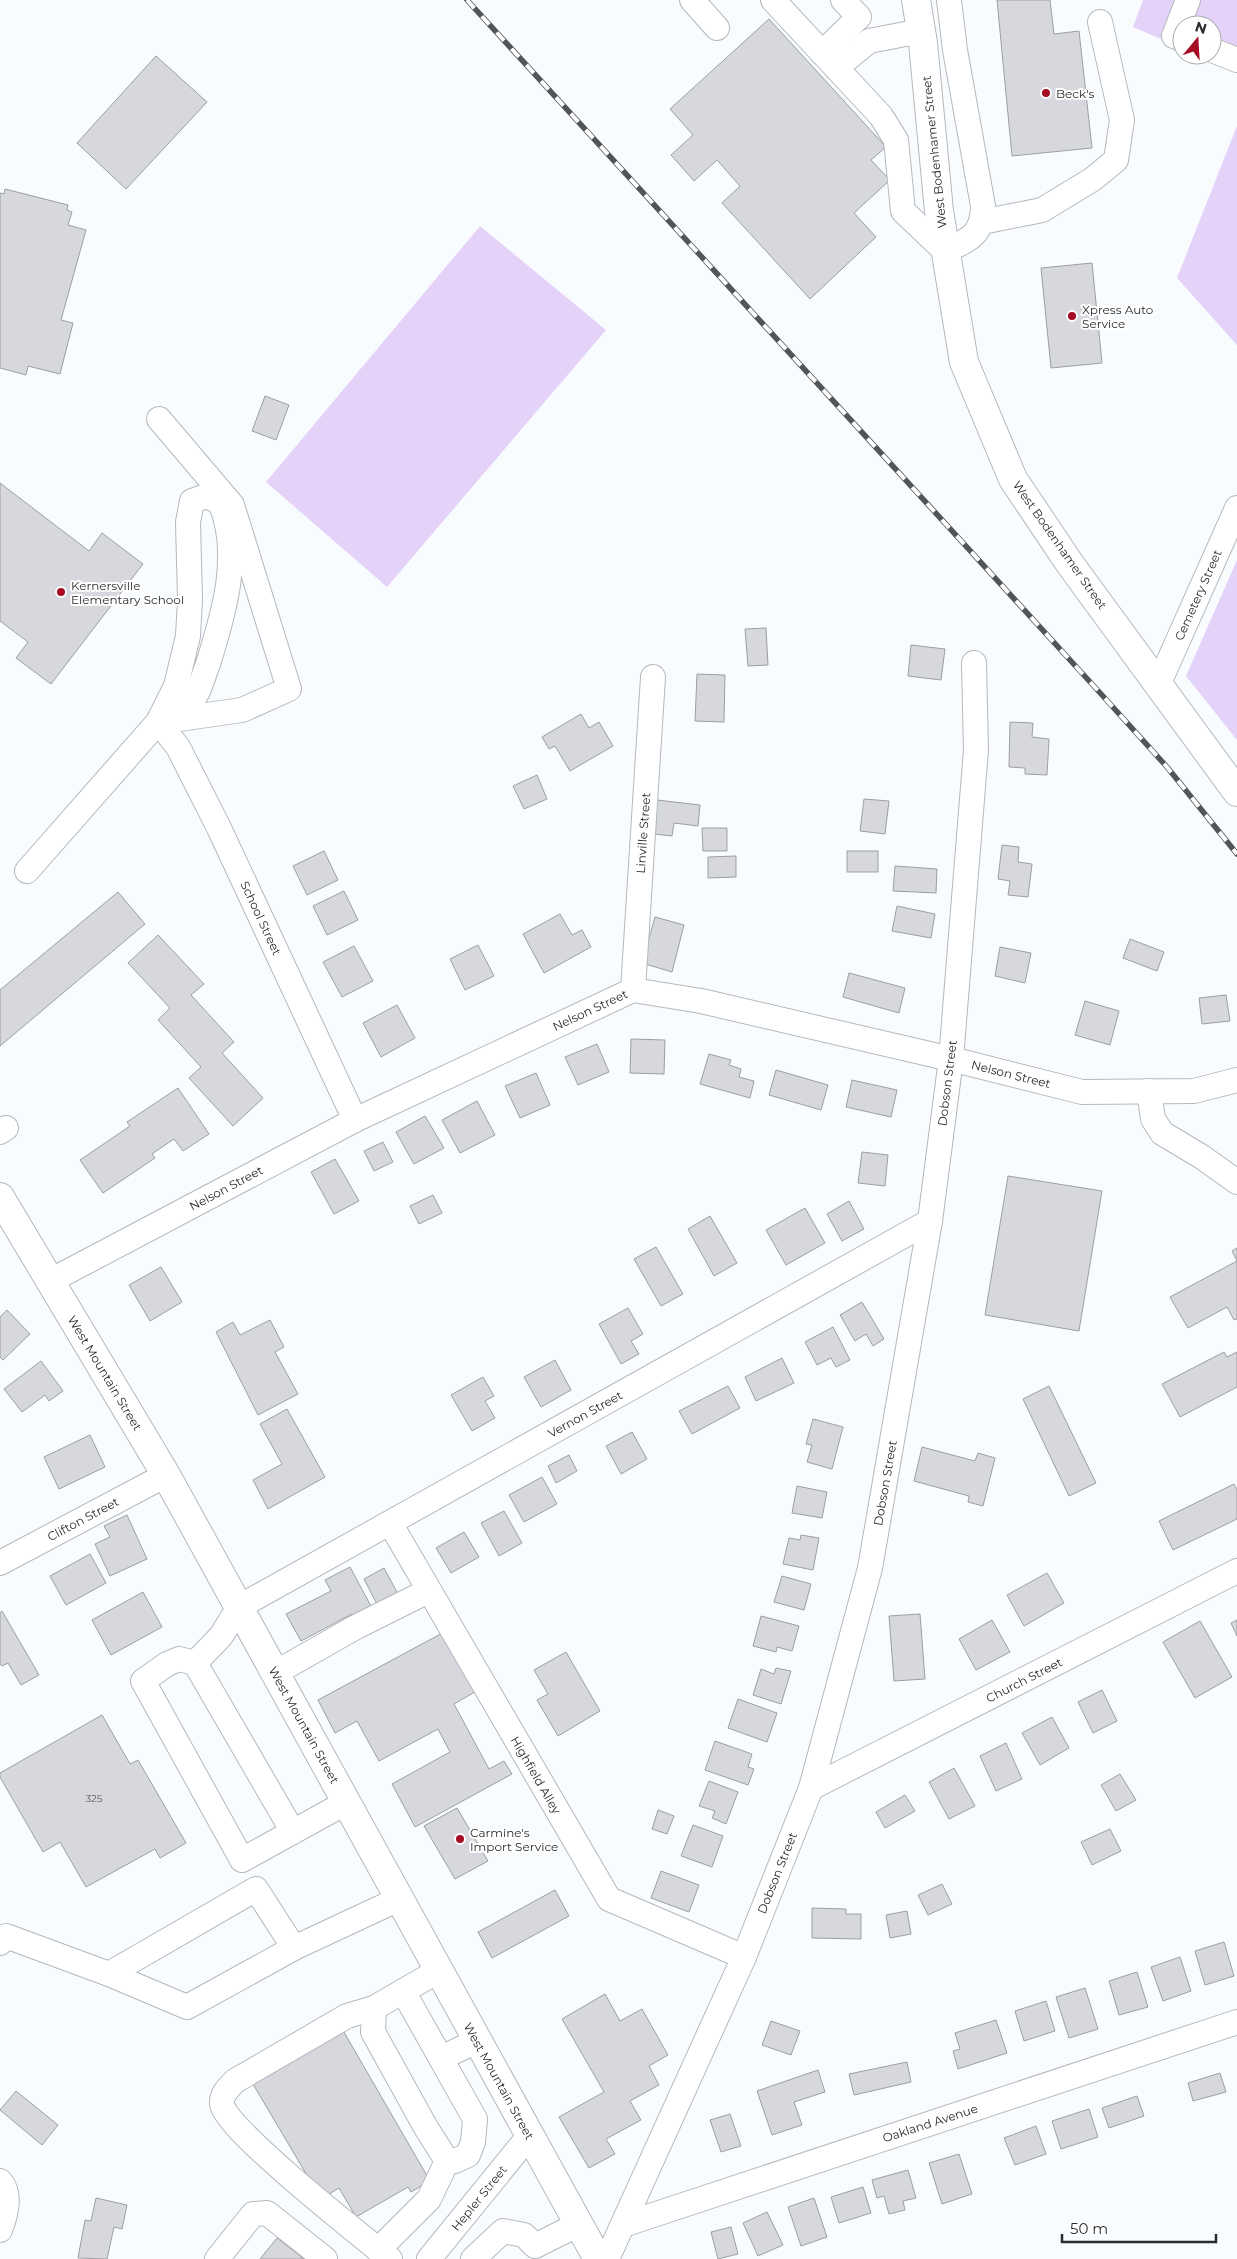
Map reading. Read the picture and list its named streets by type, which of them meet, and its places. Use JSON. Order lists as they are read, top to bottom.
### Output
{
  "streets": {
    "main road": ["West Bodenhamer Street", "West Mountain Street"],
    "street": [
      "Cemetery Street",
      "Linville Street",
      "School Street",
      "Nelson Street",
      "Dobson Street",
      "Vernon Street",
      "Clifton Street",
      "Church Street",
      "Highfield Alley",
      "Oakland Avenue",
      "Hepler Street"
    ]
  },
  "crossings": [
    ["West Bodenhamer Street", "Cemetery Street"],
    ["Linville Street", "Nelson Street"],
    ["School Street", "Nelson Street"],
    ["Nelson Street", "Dobson Street"],
    ["Nelson Street", "West Mountain Street"],
    ["Dobson Street", "Vernon Street"],
    ["Dobson Street", "Church Street"],
    ["Dobson Street", "Highfield Alley"],
    ["Dobson Street", "Oakland Avenue"],
    ["West Mountain Street", "Vernon Street"],
    ["West Mountain Street", "Clifton Street"],
    ["West Mountain Street", "Hepler Street"],
    ["Vernon Street", "Highfield Alley"]
  ],
  "places": [
    "Beck's",
    "Xpress Auto Service",
    "Kernersville Elementary School",
    "Carmine's Import Service"
  ],
  "house_numbers": ["325"],
  "scale_bar": "50 m",
  "north": "top"
}
